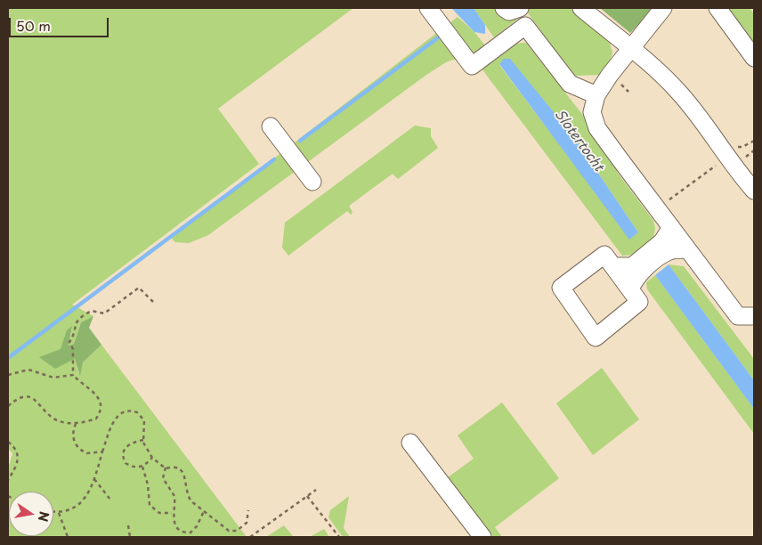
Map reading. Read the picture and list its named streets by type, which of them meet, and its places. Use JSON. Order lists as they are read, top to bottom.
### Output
{
  "water": ["Slotertocht"],
  "scale_bar": "50 m",
  "north": "right"
}
